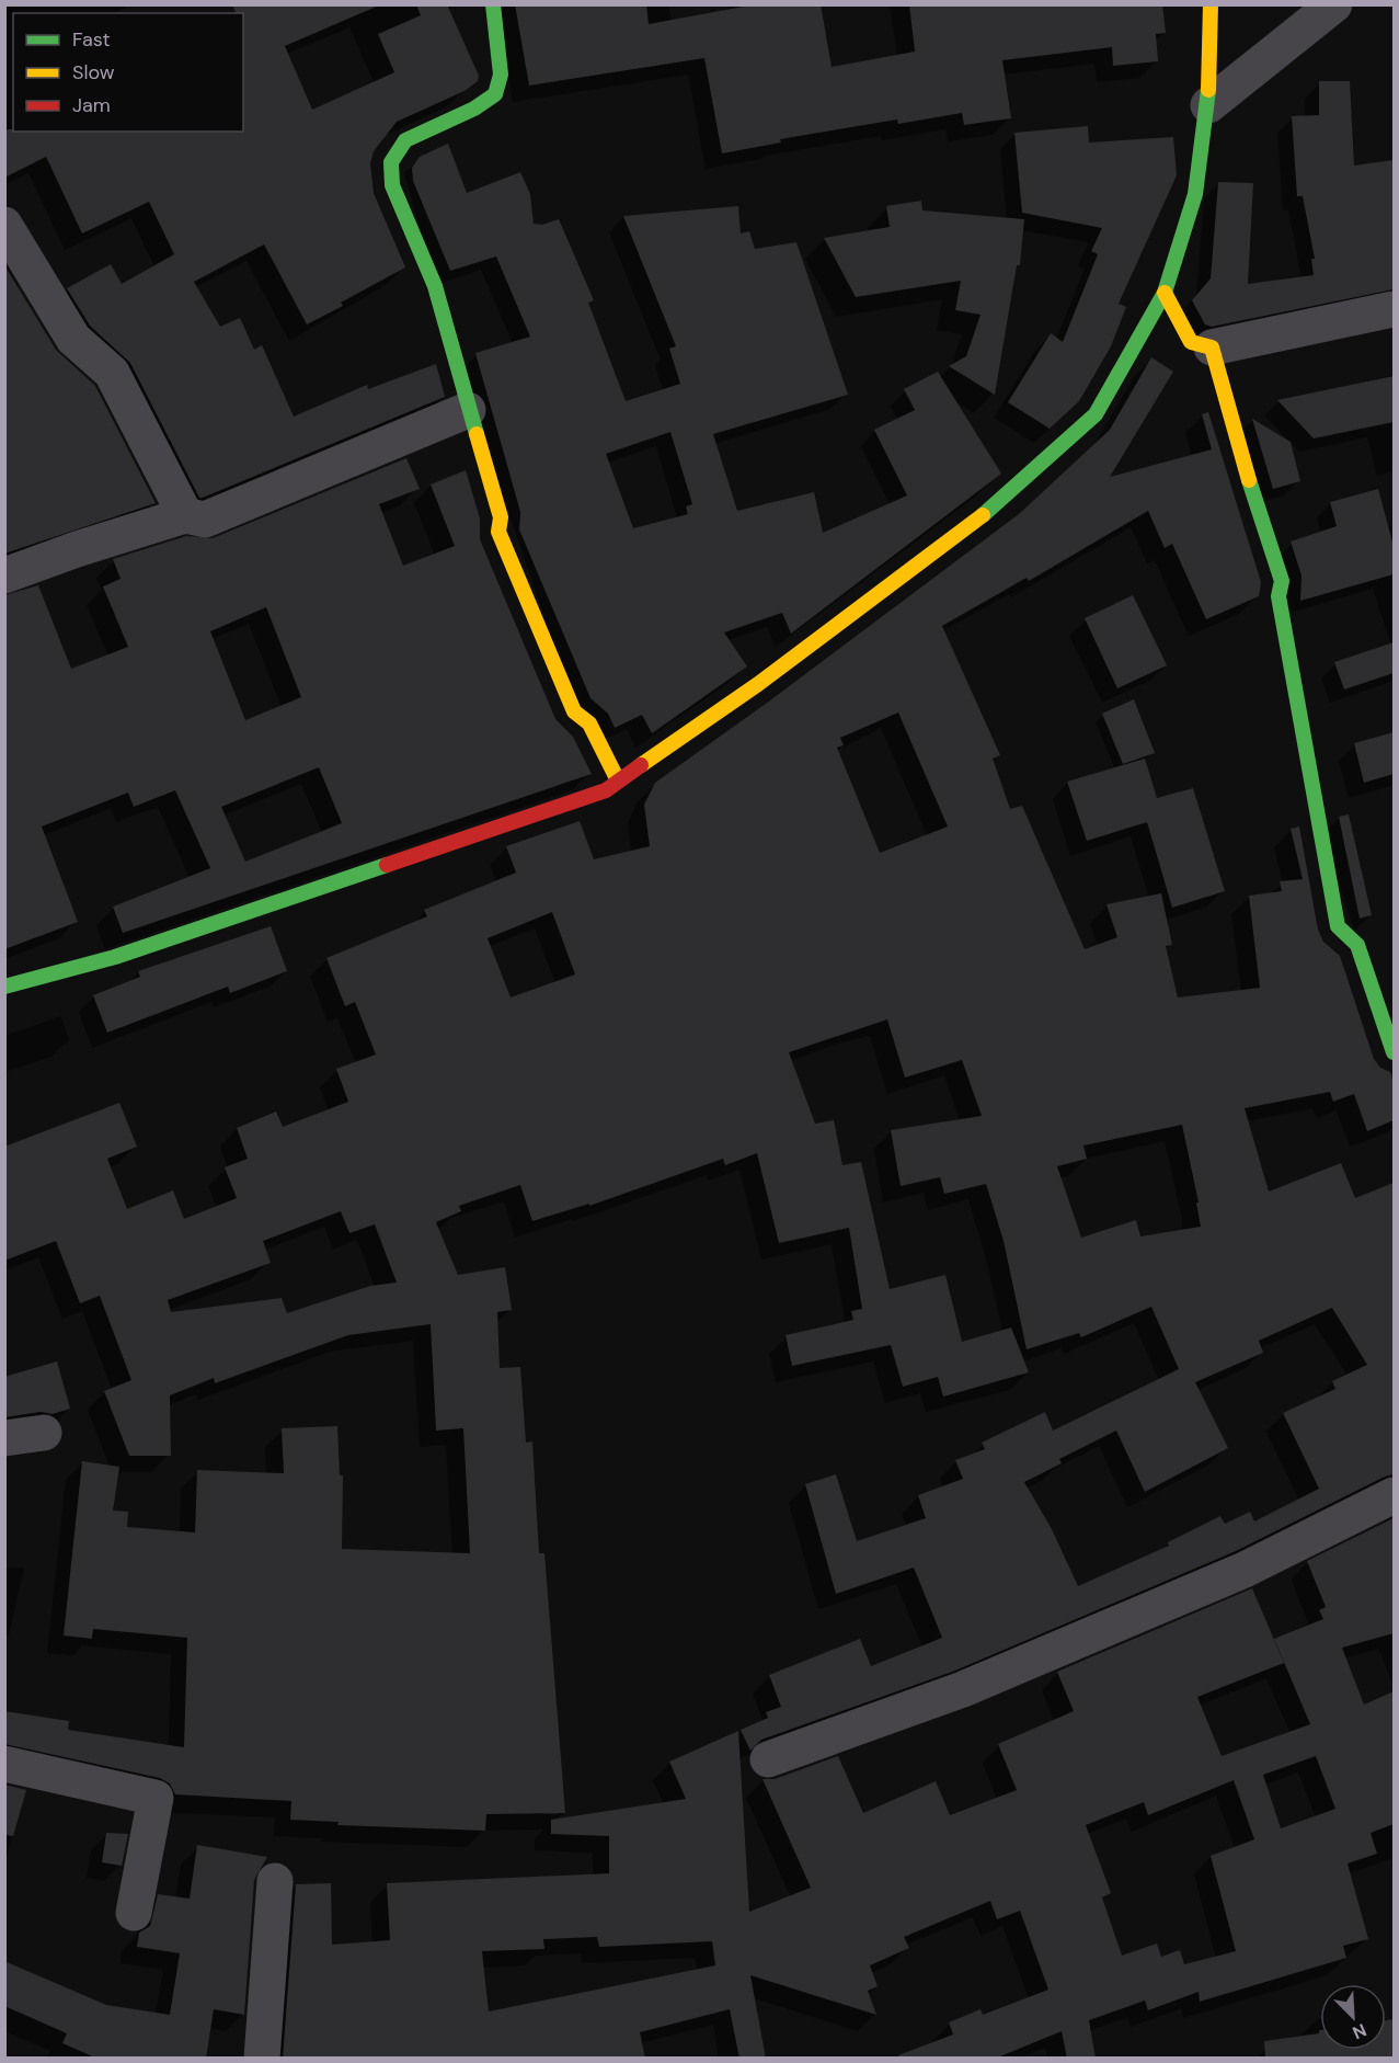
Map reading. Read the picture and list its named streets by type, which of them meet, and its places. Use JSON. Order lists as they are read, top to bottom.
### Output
{
  "legend": ["Fast", "Slow", "Jam"],
  "north": "bottom right"
}
